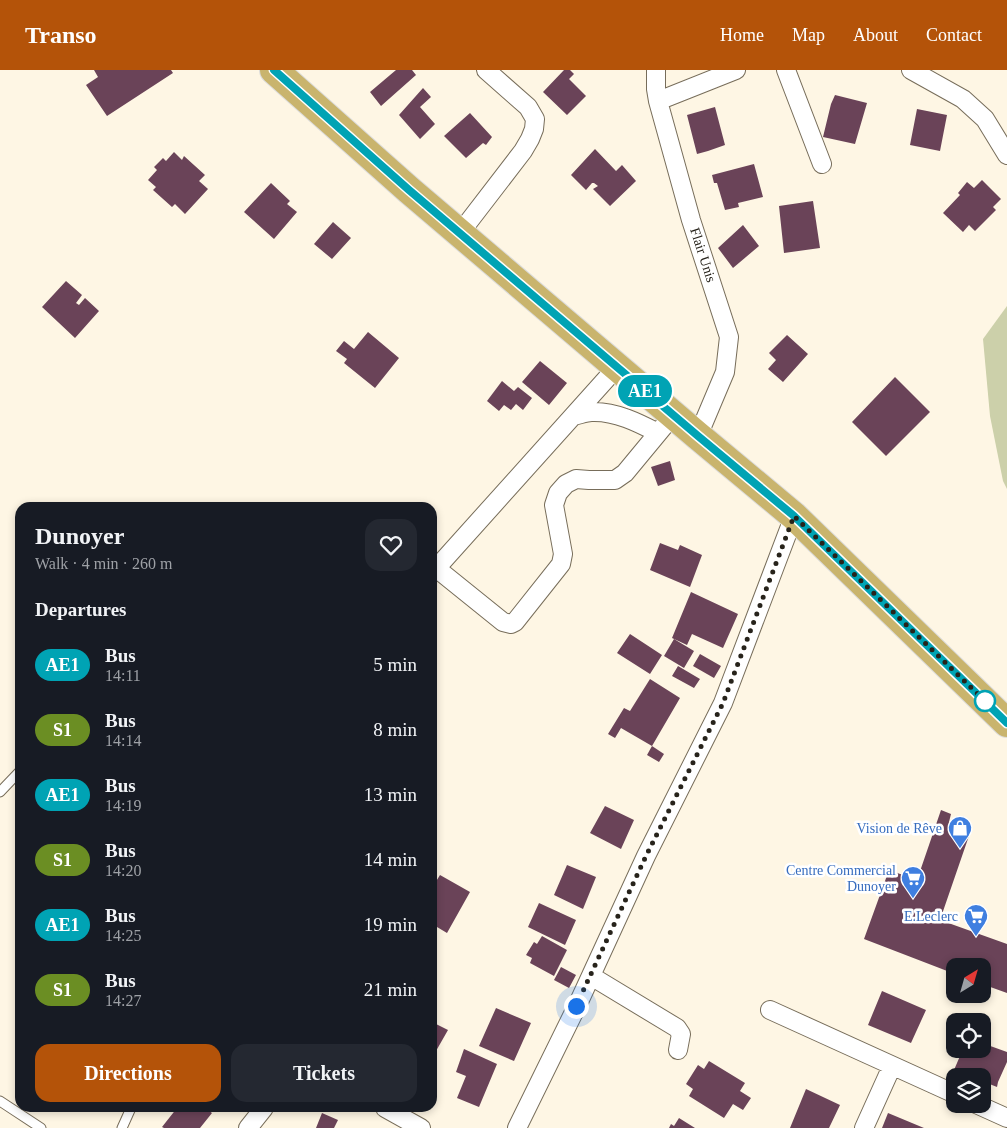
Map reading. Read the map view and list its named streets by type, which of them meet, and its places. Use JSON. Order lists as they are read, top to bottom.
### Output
{
  "streets": {
    "street": ["Flair Unis"]
  },
  "places": {
    "shop": ["Vision de Rêve"],
    "supermarket": ["Centre Commercial Dunoyer", "E.Leclerc"]
  },
  "lines": ["bus line AE1"],
  "north": "top right",
  "page": {
    "header": "Transo",
    "nav": [
      "Home",
      "Map",
      "About",
      "Contact"
    ],
    "on_map": "AE1",
    "heading": [
      ["Dunoyer", "Walk · 4 min · 260 m"],
      "Departures"
    ],
    "list": [
      {
        "mark": "AE1",
        "name": "Bus",
        "note": "14:11",
        "value": "5 min"
      },
      {
        "mark": "S1",
        "name": "Bus",
        "note": "14:14",
        "value": "8 min"
      },
      {
        "mark": "AE1",
        "name": "Bus",
        "note": "14:19",
        "value": "13 min"
      },
      {
        "mark": "S1",
        "name": "Bus",
        "note": "14:20",
        "value": "14 min"
      },
      {
        "mark": "AE1",
        "name": "Bus",
        "note": "14:25",
        "value": "19 min"
      },
      {
        "mark": "S1",
        "name": "Bus",
        "note": "14:27",
        "value": "21 min"
      }
    ],
    "buttons": ["Directions", "Tickets"]
  }
}
